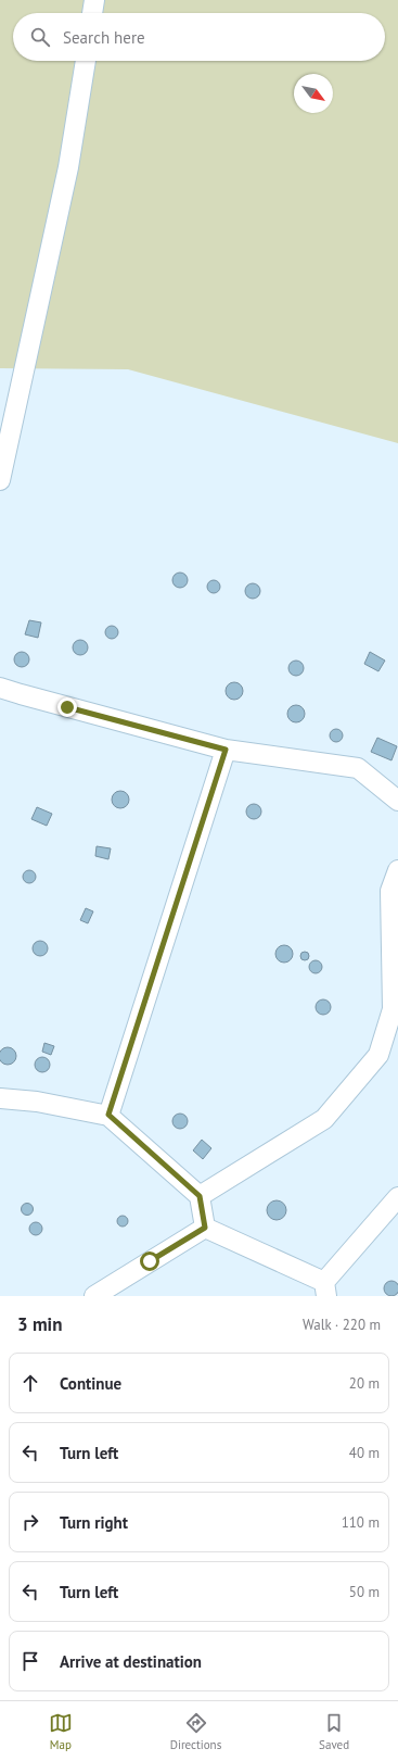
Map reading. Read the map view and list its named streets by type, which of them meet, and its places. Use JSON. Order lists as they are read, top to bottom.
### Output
{
  "north": "bottom right",
  "page": {
    "search": "Search here",
    "heading": ["3 min", "Walk · 220 m"],
    "list": [
      ["Continue", "20 m"],
      ["Turn left", "40 m"],
      ["Turn right", "110 m"],
      ["Turn left", "50 m"],
      "Arrive at destination"
    ],
    "nav": ["Map", "Directions", "Saved"]
  }
}
